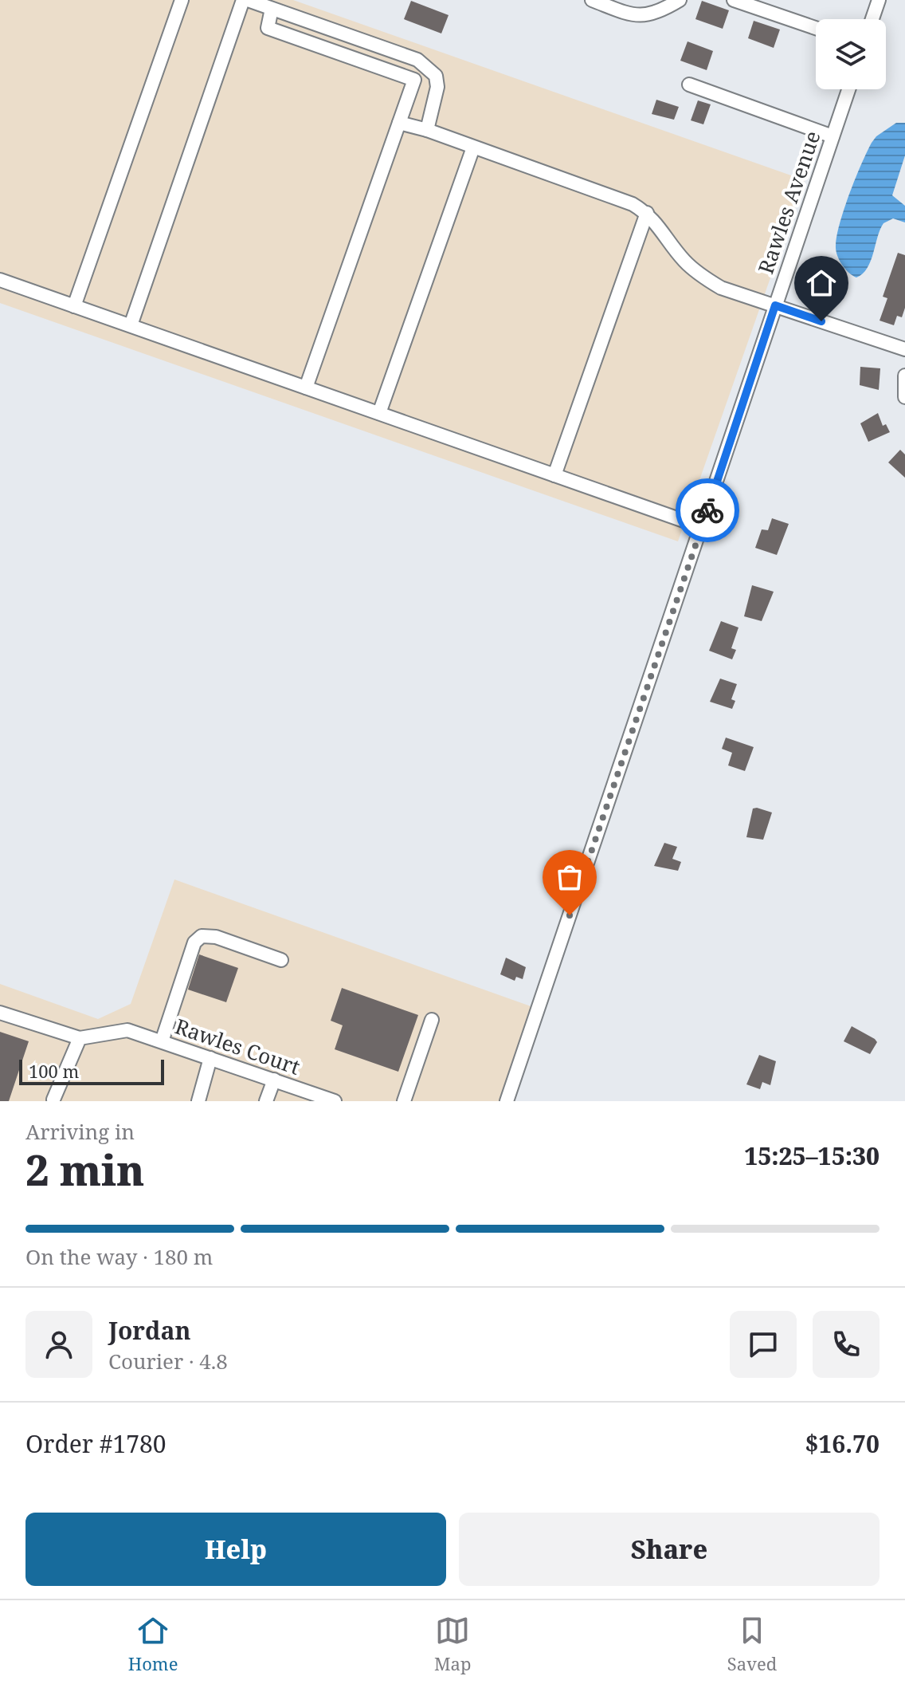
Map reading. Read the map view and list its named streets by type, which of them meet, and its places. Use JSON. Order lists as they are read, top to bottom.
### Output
{
  "streets": {
    "street": ["Rawles Avenue", "Rawles Court"]
  },
  "scale_bar": "100 m",
  "page": {
    "scale": "100 m",
    "heading": ["2 min", "Arriving in", "15:25–15:30"],
    "panel": [
      "Jordan",
      "Courier · 4.8",
      "Order #1780",
      "$16.70"
    ],
    "bar": "On the way · 180 m",
    "buttons": ["Help", "Share"],
    "tabs": ["Home", "Map", "Saved"]
  }
}
